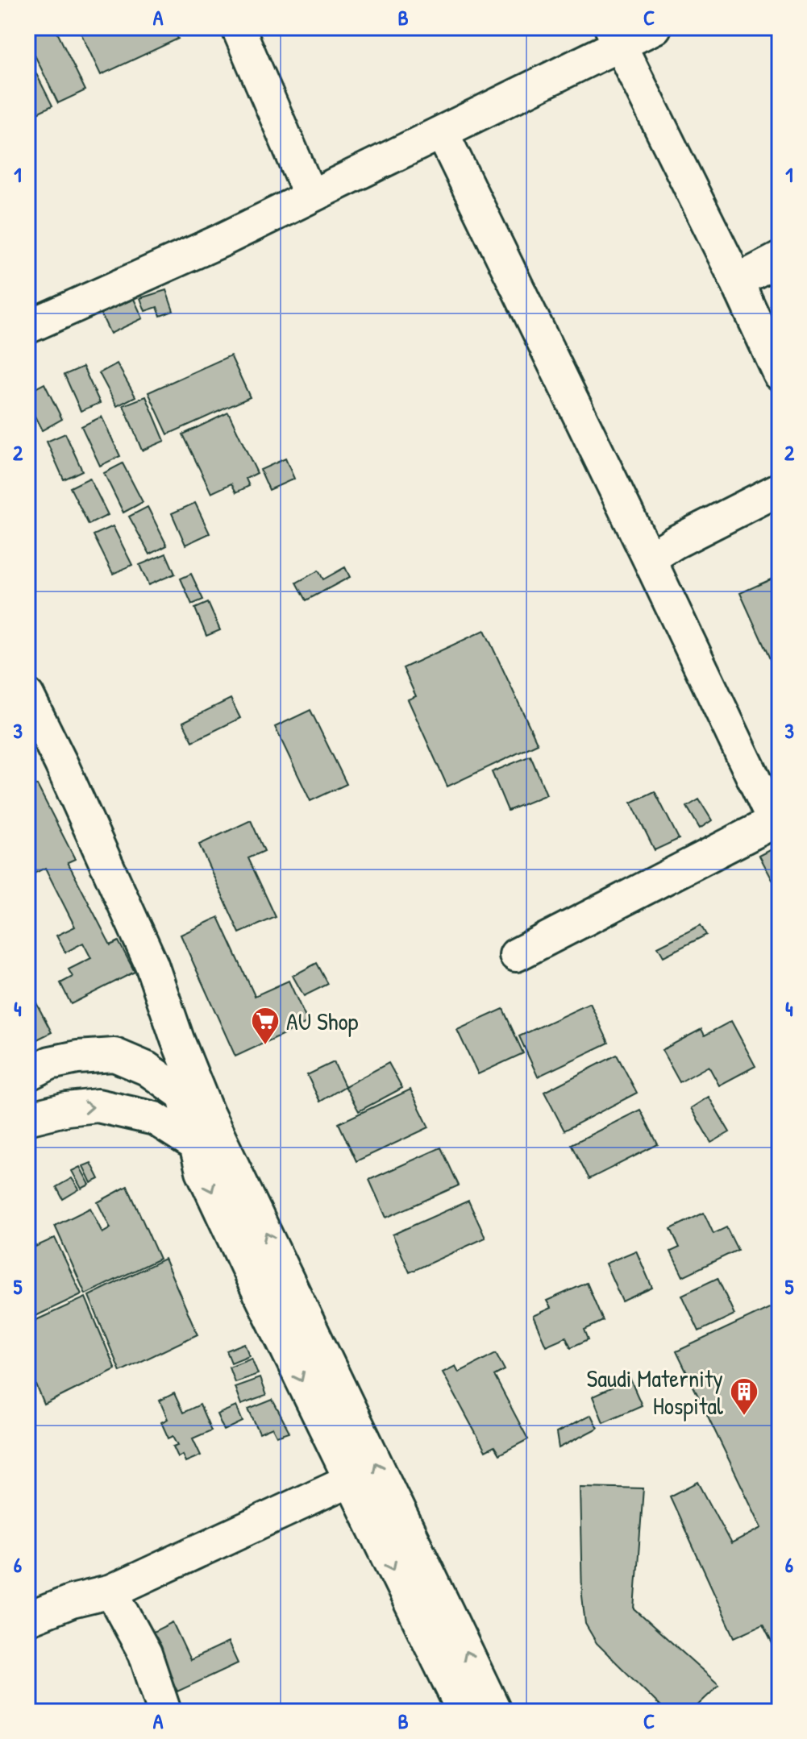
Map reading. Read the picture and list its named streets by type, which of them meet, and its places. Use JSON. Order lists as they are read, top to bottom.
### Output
{
  "places": {
    "supermarket": ["AU Shop"],
    "building": ["Saudi Maternity Hospital"]
  },
  "grid": {
    "columns": ["A", "B", "C"],
    "rows": [
      "1",
      "2",
      "3",
      "4",
      "5",
      "6"
    ]
  }
}
